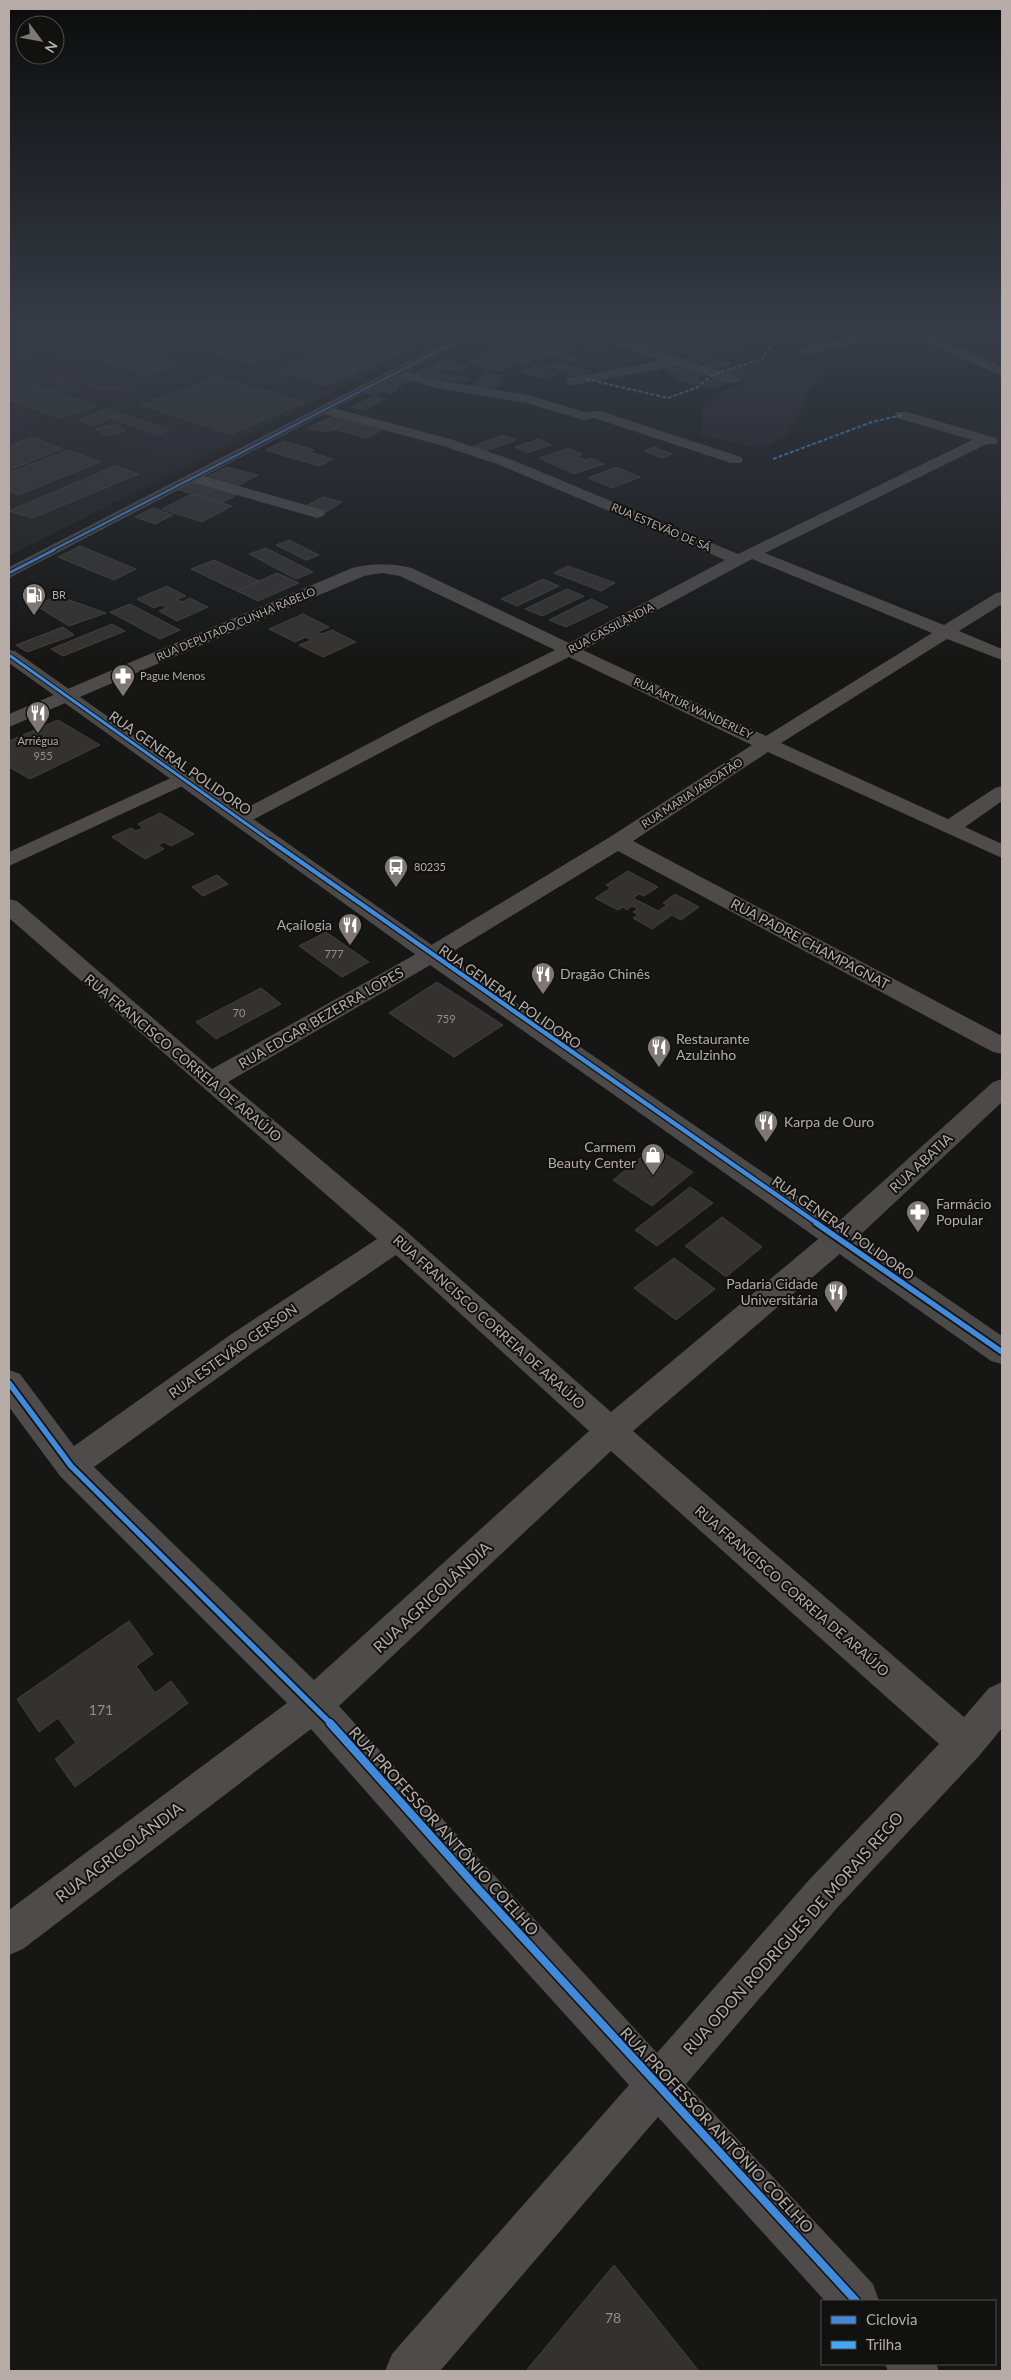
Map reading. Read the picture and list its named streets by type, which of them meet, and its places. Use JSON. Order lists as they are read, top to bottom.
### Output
{
  "streets": {
    "street": [
      "RUA ESTEVÃO DE SÁ",
      "RUA DEPUTADO CUNHA RABELO",
      "RUA CASSILÂNDIA",
      "RUA ARTUR WANDERLEY",
      "RUA GENERAL POLIDORO",
      "RUA MARIA JABOATÃO",
      "RUA PADRE CHAMPAGNAT",
      "RUA EDGAR BEZERRA LOPES",
      "RUA FRANCISCO CORREIA DE ARAÚJO",
      "RUA ABATIA",
      "RUA ESTEVÃO GERSON",
      "RUA AGRICOLÂNDIA",
      "RUA PROFESSOR ANTÔNIO COELHO",
      "RUA ODON RODRIGUES DE MORAIS REGO"
    ]
  },
  "crossings": [
    ["RUA ESTEVÃO DE SÁ", "RUA CASSILÂNDIA"],
    ["RUA ESTEVÃO DE SÁ", "RUA MARIA JABOATÃO"],
    ["RUA DEPUTADO CUNHA RABELO", "RUA ARTUR WANDERLEY"],
    ["RUA DEPUTADO CUNHA RABELO", "RUA GENERAL POLIDORO"],
    ["RUA CASSILÂNDIA", "RUA ARTUR WANDERLEY"],
    ["RUA CASSILÂNDIA", "RUA GENERAL POLIDORO"],
    ["RUA ARTUR WANDERLEY", "RUA MARIA JABOATÃO"],
    ["RUA GENERAL POLIDORO", "RUA MARIA JABOATÃO"],
    ["RUA GENERAL POLIDORO", "RUA EDGAR BEZERRA LOPES"],
    ["RUA GENERAL POLIDORO", "RUA ABATIA"],
    ["RUA GENERAL POLIDORO", "RUA AGRICOLÂNDIA"],
    ["RUA MARIA JABOATÃO", "RUA PADRE CHAMPAGNAT"],
    ["RUA MARIA JABOATÃO", "RUA EDGAR BEZERRA LOPES"],
    ["RUA EDGAR BEZERRA LOPES", "RUA FRANCISCO CORREIA DE ARAÚJO"],
    ["RUA FRANCISCO CORREIA DE ARAÚJO", "RUA ESTEVÃO GERSON"],
    ["RUA FRANCISCO CORREIA DE ARAÚJO", "RUA AGRICOLÂNDIA"],
    ["RUA FRANCISCO CORREIA DE ARAÚJO", "RUA ODON RODRIGUES DE MORAIS REGO"],
    ["RUA ABATIA", "RUA AGRICOLÂNDIA"],
    ["RUA ESTEVÃO GERSON", "RUA PROFESSOR ANTÔNIO COELHO"],
    ["RUA AGRICOLÂNDIA", "RUA PROFESSOR ANTÔNIO COELHO"],
    ["RUA PROFESSOR ANTÔNIO COELHO", "RUA ODON RODRIGUES DE MORAIS REGO"]
  ],
  "places": {
    "fuel station": ["BR"],
    "pharmacy": ["Pague Menos", "Farmácio Popular"],
    "restaurant": [
      "Arriégua",
      "Açaílogia",
      "Dragão Chinês",
      "Restaurante Azulzinho",
      "Karpa de Ouro",
      "Padaria Cidade Universitária"
    ],
    "bus stop": ["80235"],
    "shop": ["Carmem Beauty Center"]
  },
  "house_numbers": [
    "955",
    "777",
    "70",
    "759",
    "171",
    "78"
  ],
  "legend": ["Ciclovia", "Trilha"],
  "north": "bottom right"
}
